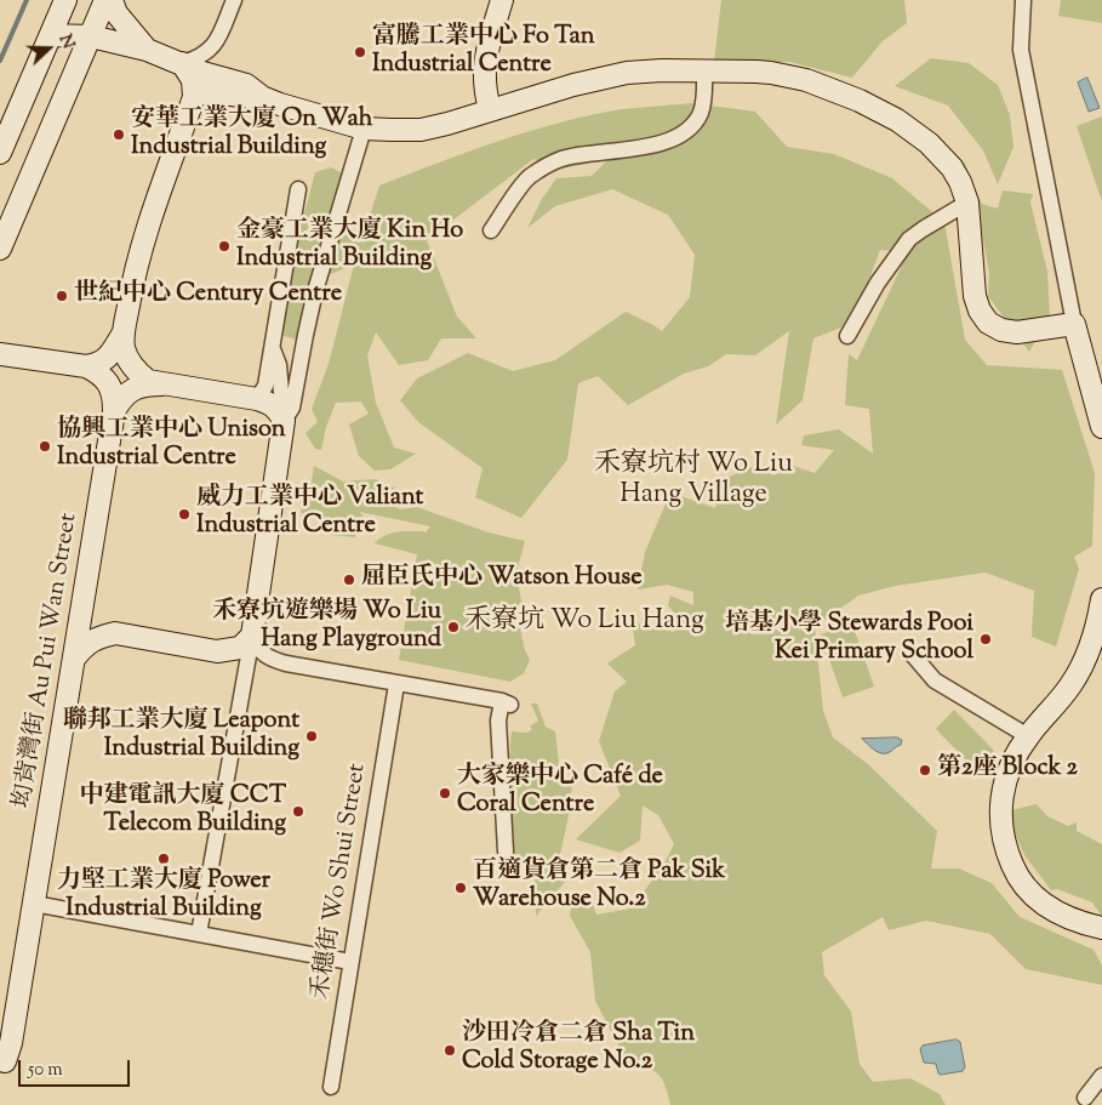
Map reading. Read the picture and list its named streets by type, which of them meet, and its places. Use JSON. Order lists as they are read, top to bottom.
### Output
{
  "streets": {
    "street": ["㘭背灣街 Au Pui Wan Street", "禾穗街 Wo Shui Street"]
  },
  "districts": ["禾寮坑村 Wo Liu Hang Village", "禾寮坑 Wo Liu Hang"],
  "places": [
    "富騰工業中心 Fo Tan Industrial Centre",
    "安華工業大廈 On Wah Industrial Building",
    "金豪工業大廈 Kin Ho Industrial Building",
    "世紀中心 Century Centre",
    "協興工業中心 Unison Industrial Centre",
    "威力工業中心 Valiant Industrial Centre",
    "屈臣氏中心 Watson House",
    "禾寮坑遊樂場 Wo Liu Hang Playground",
    "培基小學 Stewards Pooi Kei Primary School",
    "聯邦工業大廈 Leapont Industrial Building",
    "第2座 Block 2",
    "大家樂中心 Café de Coral Centre",
    "中建電訊大廈 CCT Telecom Building",
    "力堅工業大廈 Power Industrial Building",
    "百適貨倉第二倉 Pak Sik Warehouse No.2",
    "沙田冷倉二倉 Sha Tin Cold Storage No.2"
  ],
  "scale_bar": "50 m",
  "north": "right"
}
